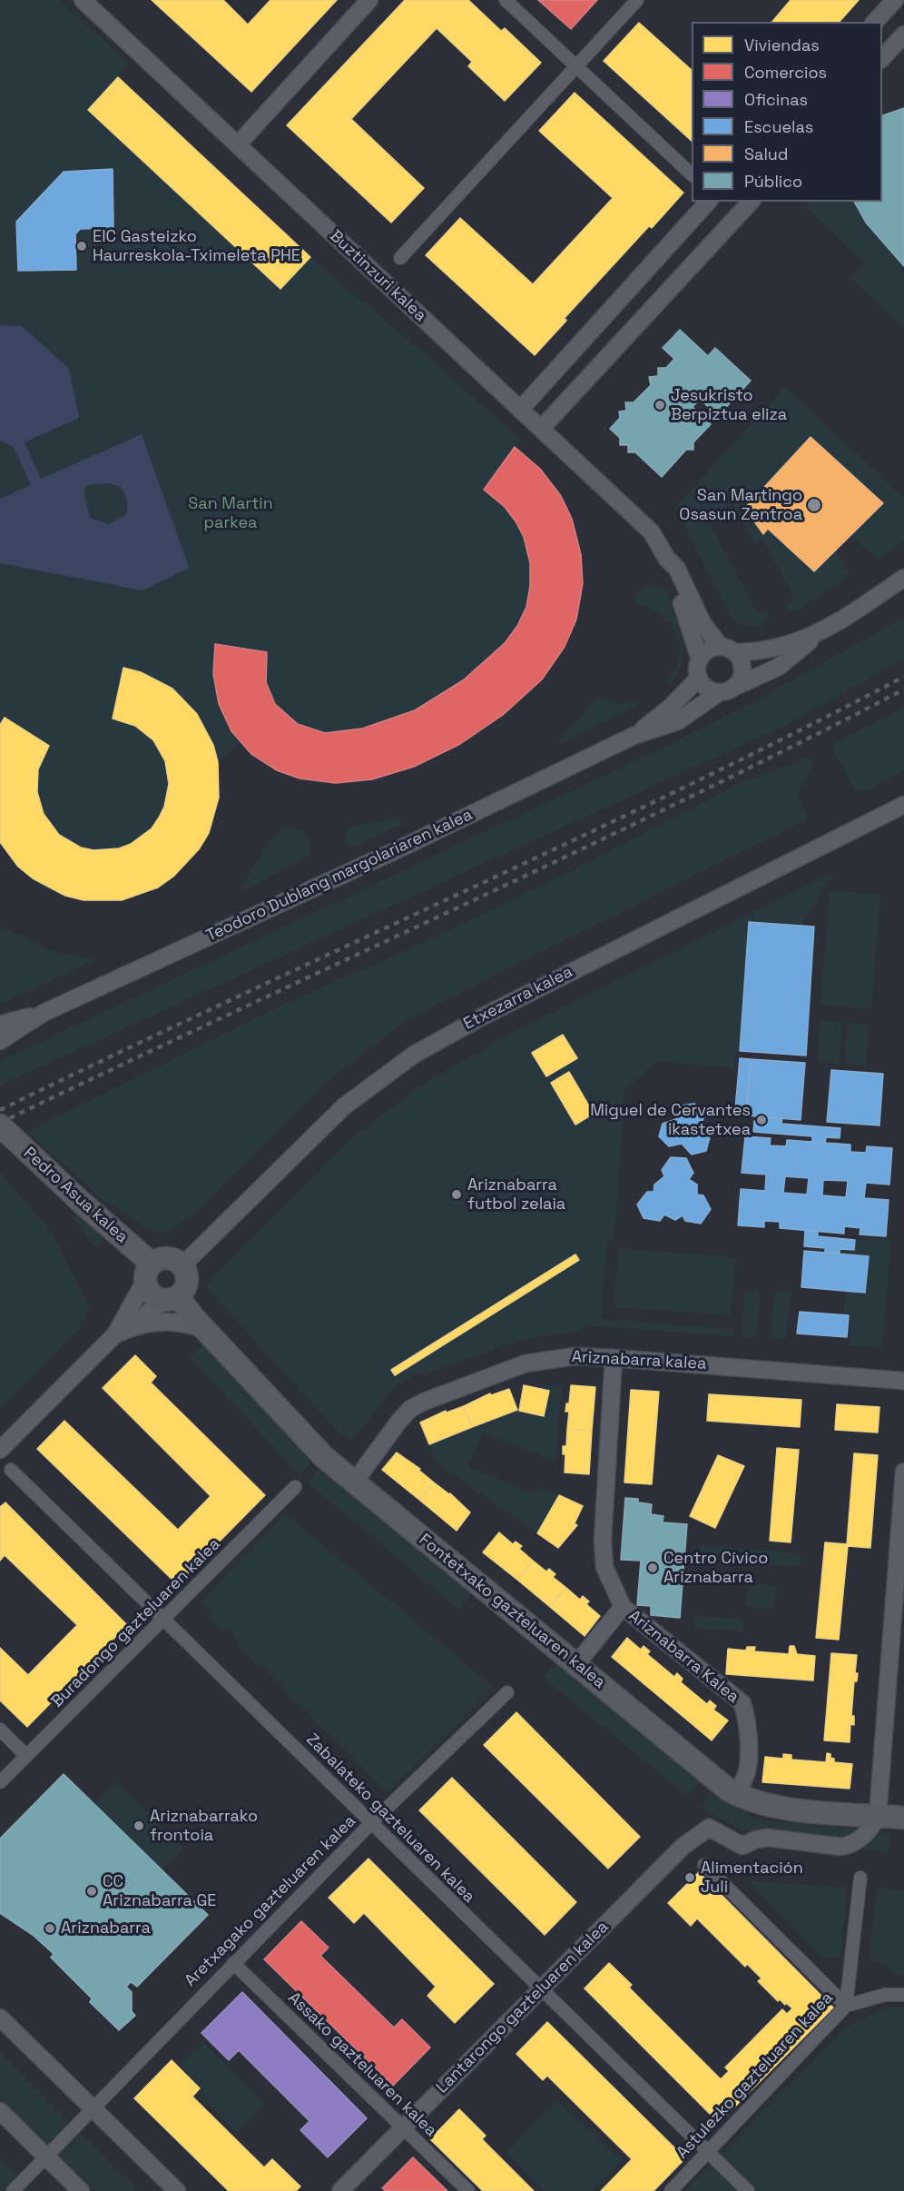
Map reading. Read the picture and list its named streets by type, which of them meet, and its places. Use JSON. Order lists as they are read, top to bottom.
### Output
{
  "streets": {
    "main road": ["Pedro Asua kalea", "Fontetxako gazteluaren kalea"],
    "street": [
      "Buztinzuri kalea",
      "Teodoro Dublang margolariaren kalea",
      "Etxezarra kalea",
      "Ariznabarra kalea",
      "Buradongo gazteluaren kalea",
      "Ariznabarra Kalea",
      "Zabalateko gazteluaren kalea",
      "Aretxagako gazteluaren kalea",
      "Lantarongo gazteluaren kalea",
      "Assako gazteluaren kalea",
      "Astulezko gazteluaren kalea"
    ]
  },
  "crossings": [
    ["Etxezarra kalea", "Pedro Asua kalea"],
    ["Etxezarra kalea", "Fontetxako gazteluaren kalea"],
    ["Pedro Asua kalea", "Fontetxako gazteluaren kalea"],
    ["Ariznabarra kalea", "Fontetxako gazteluaren kalea"],
    ["Ariznabarra kalea", "Ariznabarra Kalea"],
    ["Fontetxako gazteluaren kalea", "Ariznabarra Kalea"],
    ["Fontetxako gazteluaren kalea", "Lantarongo gazteluaren kalea"],
    ["Buradongo gazteluaren kalea", "Zabalateko gazteluaren kalea"],
    ["Zabalateko gazteluaren kalea", "Aretxagako gazteluaren kalea"],
    ["Zabalateko gazteluaren kalea", "Lantarongo gazteluaren kalea"],
    ["Zabalateko gazteluaren kalea", "Astulezko gazteluaren kalea"],
    ["Aretxagako gazteluaren kalea", "Assako gazteluaren kalea"],
    ["Lantarongo gazteluaren kalea", "Assako gazteluaren kalea"]
  ],
  "parks": ["San Martin parkea"],
  "places": [
    "EIC Gasteizko Haurreskola-Tximeleta PHE",
    "Jesukristo Berpiztua eliza",
    "San Martingo Osasun Zentroa",
    "Miguel de Cervantes ikastetxea",
    "Ariznabarra futbol zelaia",
    "Centro Cívico Ariznabarra",
    "Ariznabarrako frontoia",
    "Alimentación Juli",
    "CC Ariznabarra GE",
    "Ariznabarra"
  ],
  "legend": [
    "Viviendas",
    "Comercios",
    "Oficinas",
    "Escuelas",
    "Salud",
    "Público"
  ]
}
